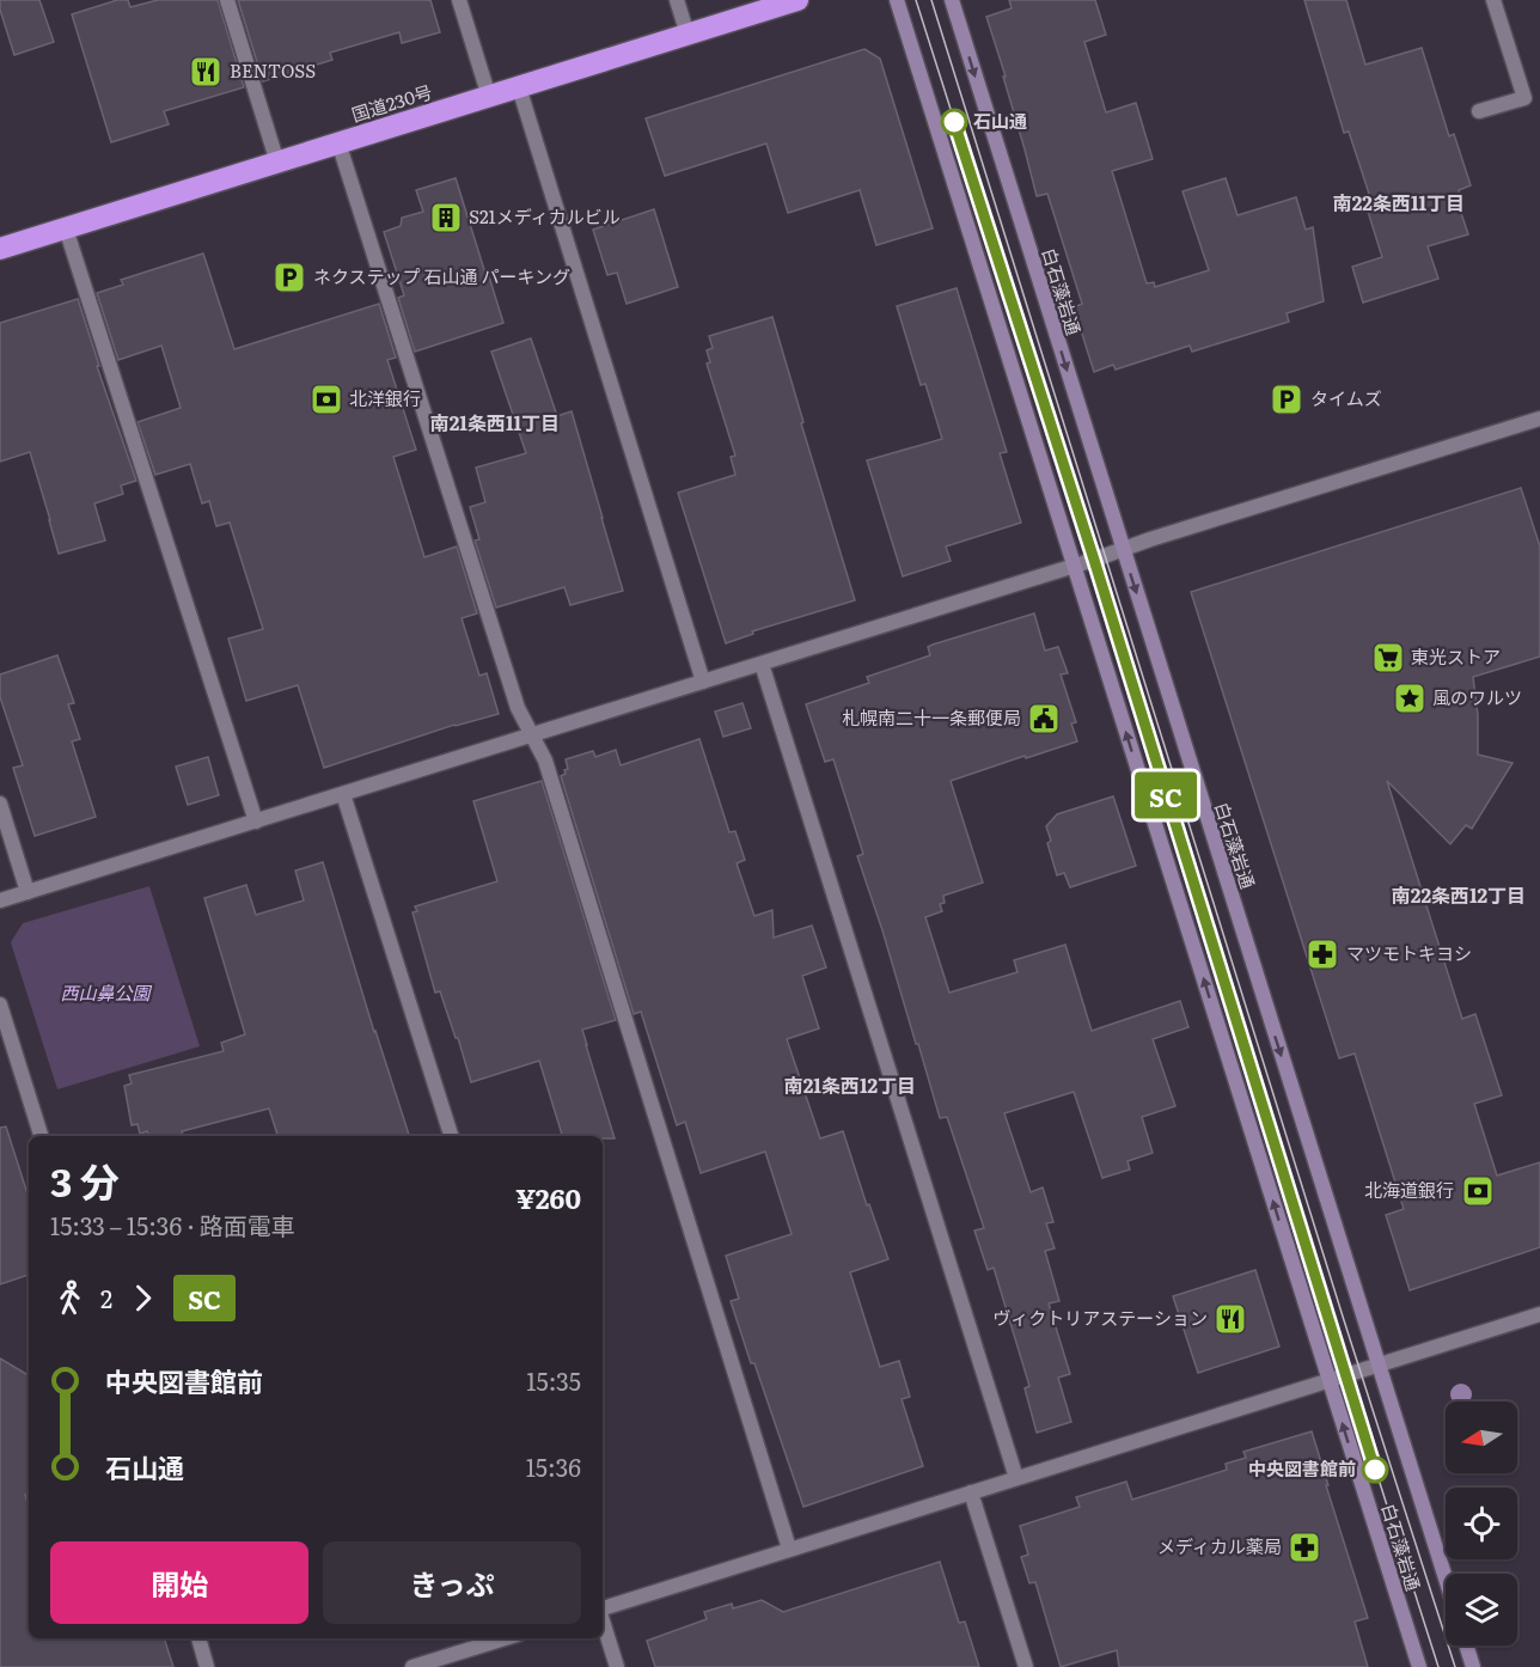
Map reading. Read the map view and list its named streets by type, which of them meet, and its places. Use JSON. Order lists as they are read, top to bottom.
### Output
{
  "streets": {
    "highway": ["国道230号"],
    "main road": ["白石藻岩通"]
  },
  "districts": [
    "南22条西11丁目",
    "南21条西11丁目",
    "南22条西12丁目",
    "南21条西12丁目"
  ],
  "parks": ["西山鼻公園"],
  "places": {
    "restaurant": ["BENTOSS", "ヴィクトリアステーション"],
    "other": ["石山通", "中央図書館前"],
    "building": ["S21メディカルビル"],
    "parking": ["ネクステップ 石山通 パーキング", "タイムズ"],
    "bank": ["北洋銀行", "北海道銀行"],
    "supermarket": ["東光ストア"],
    "place": ["風のワルツ"],
    "public building": ["札幌南二十一条郵便局"],
    "pharmacy": ["マツモトキヨシ", "メディカル薬局"]
  },
  "lines": ["tram line SC"],
  "north": "left",
  "page": {
    "on_map": "SC",
    "heading": ["3 分", "15:33 – 15:36 · 路面電車", "¥260"],
    "legs": ["2", "SC"],
    "list": [
      {
        "name": "中央図書館前",
        "value": "15:35"
      },
      {
        "name": "石山通",
        "value": "15:36"
      }
    ],
    "buttons": ["開始", "きっぷ"]
  }
}
